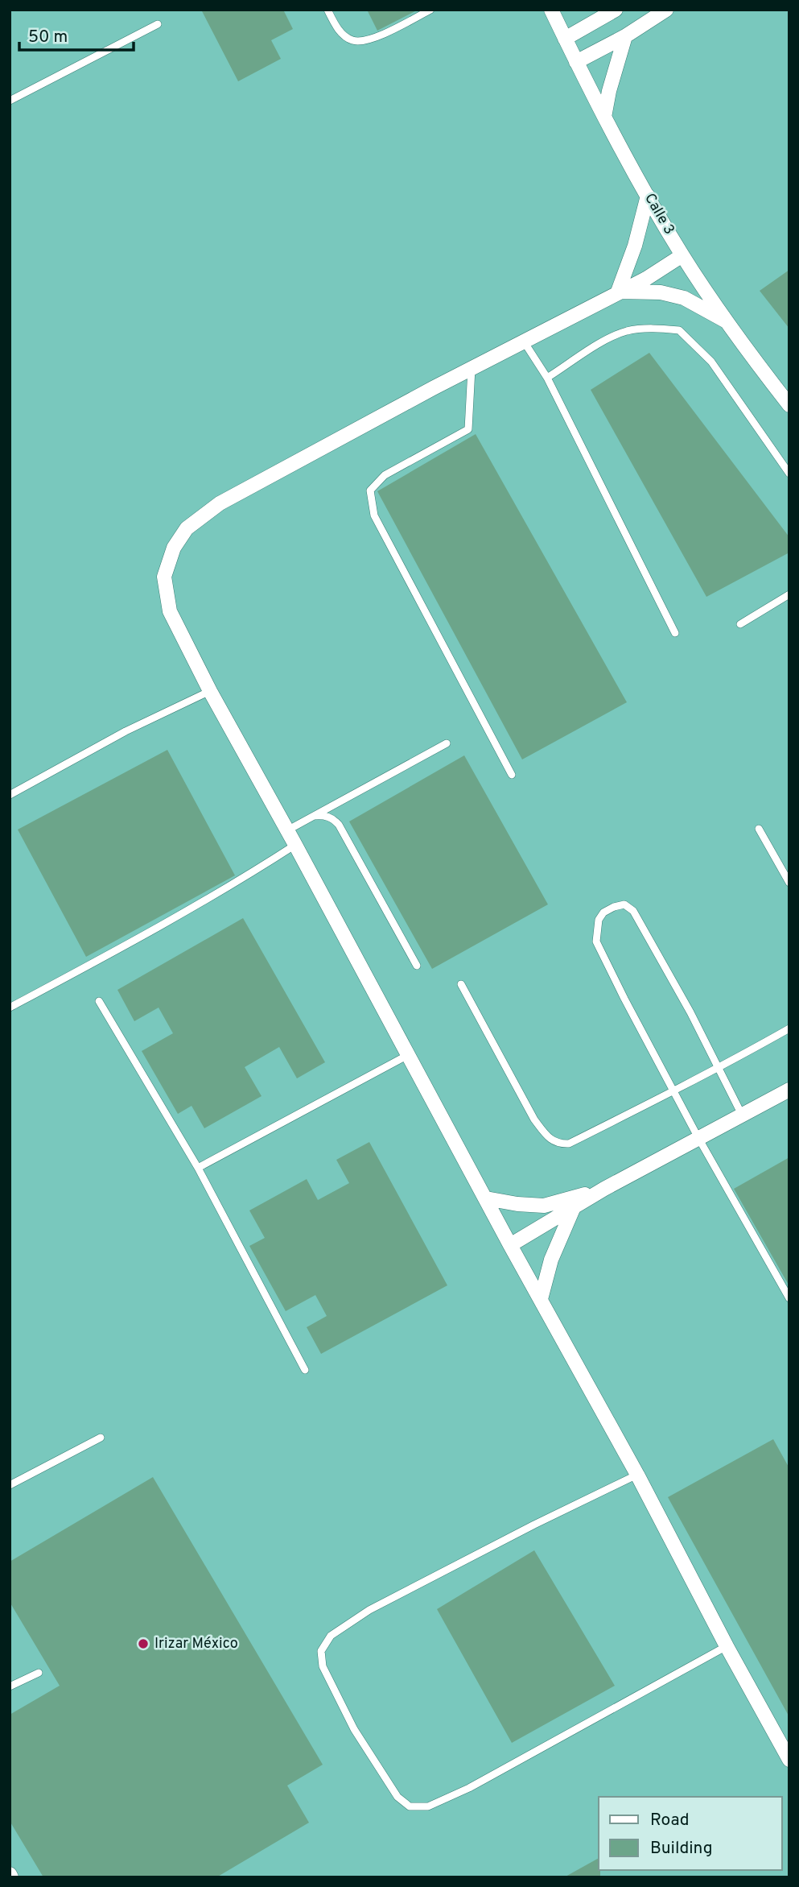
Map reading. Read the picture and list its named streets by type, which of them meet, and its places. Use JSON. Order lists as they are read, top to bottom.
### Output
{
  "streets": {
    "street": ["Calle 3"]
  },
  "places": ["Irizar México"],
  "legend": ["Road", "Building"],
  "scale_bar": "50 m"
}
